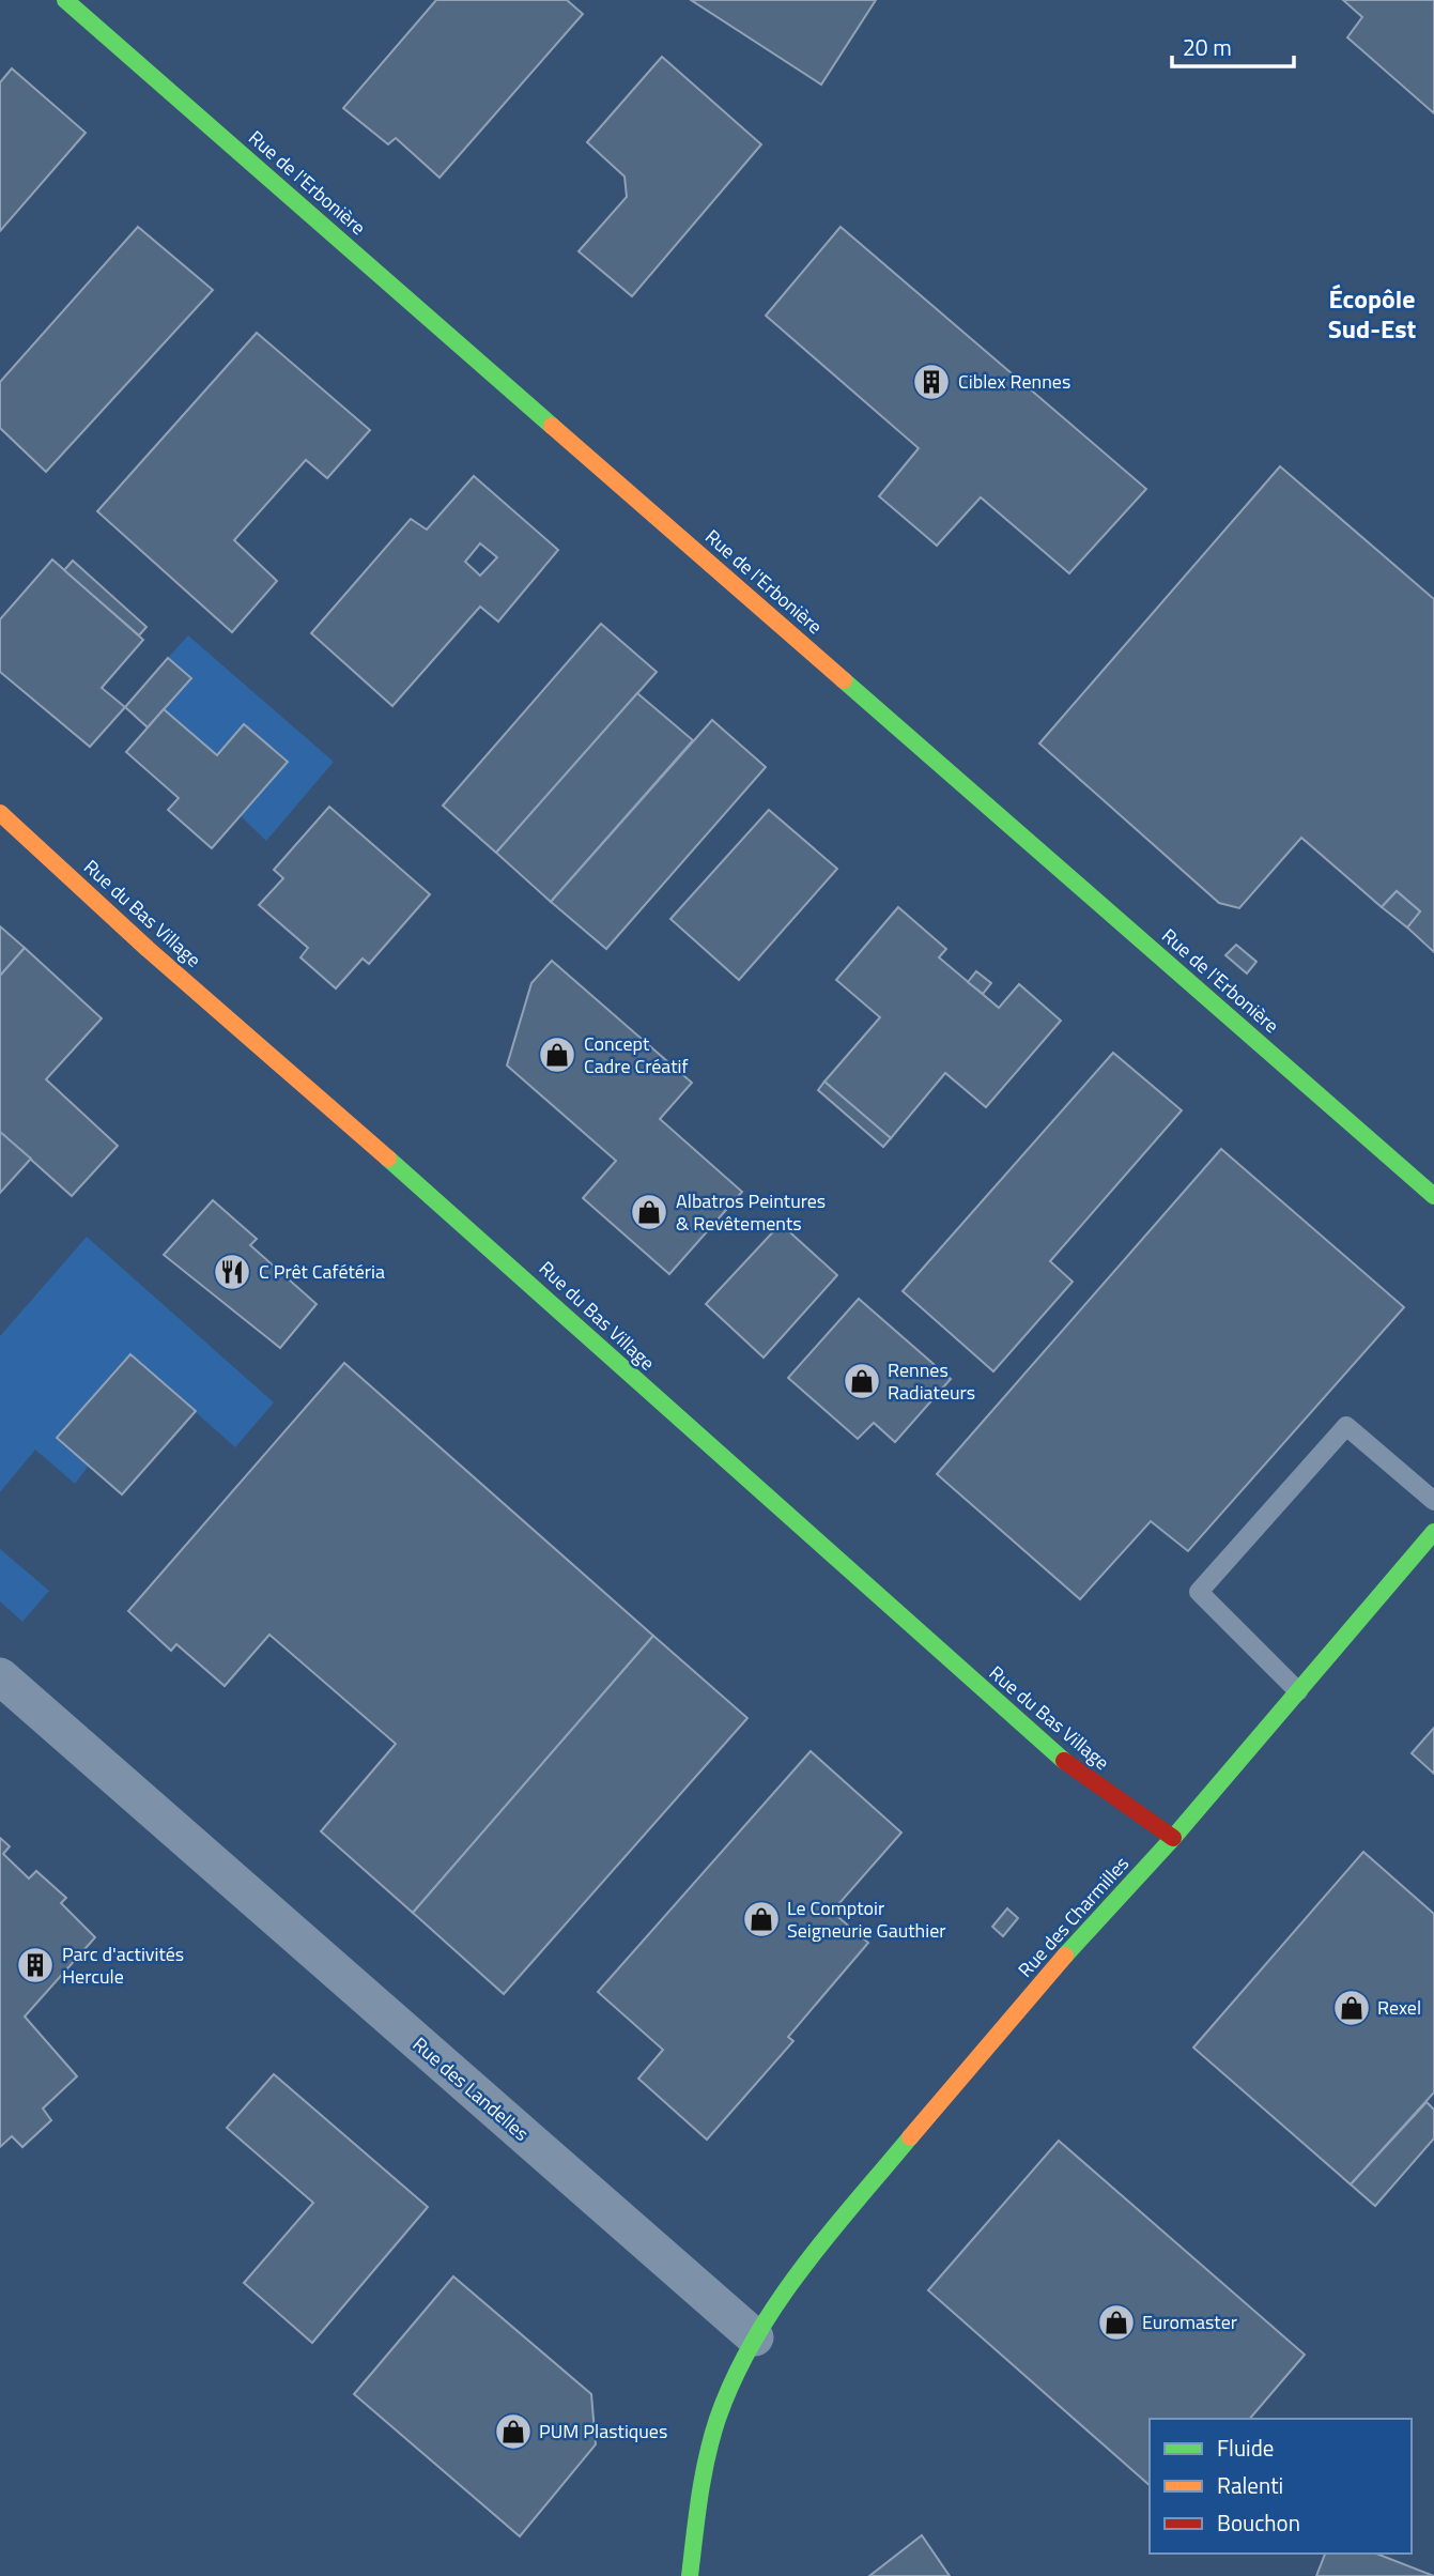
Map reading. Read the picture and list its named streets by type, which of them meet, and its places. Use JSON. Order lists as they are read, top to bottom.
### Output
{
  "streets": {
    "street": [
      "Rue de l'Erbonière",
      "Rue du Bas Village",
      "Rue des Charmilles",
      "Rue des Landelles"
    ]
  },
  "crossings": [
    ["Rue du Bas Village", "Rue des Charmilles"],
    ["Rue des Charmilles", "Rue des Landelles"]
  ],
  "districts": ["Écopôle Sud-Est"],
  "places": {
    "building": ["Ciblex Rennes", "Parc d'activités Hercule"],
    "shop": [
      "Concept Cadre Créatif",
      "Albatros Peintures & Revêtements",
      "Rennes Radiateurs",
      "Le Comptoir Seigneurie Gauthier",
      "Rexel",
      "Euromaster",
      "PUM Plastiques"
    ],
    "restaurant": ["C Prêt Cafétéria"]
  },
  "legend": ["Fluide", "Ralenti", "Bouchon"],
  "scale_bar": "20 m"
}
